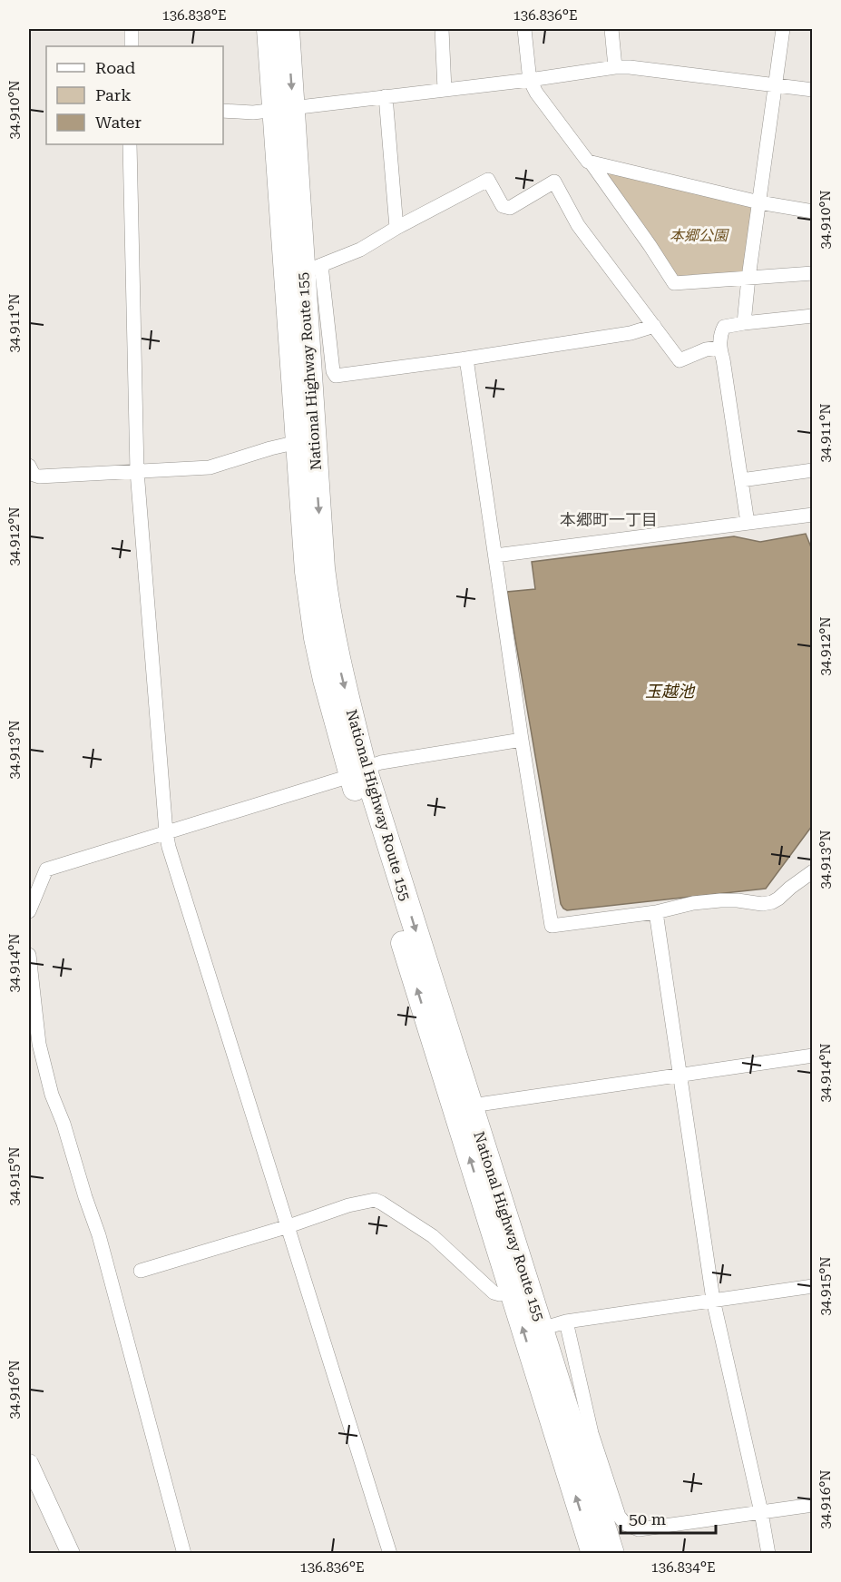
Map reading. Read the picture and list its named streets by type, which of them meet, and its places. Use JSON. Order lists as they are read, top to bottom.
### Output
{
  "streets": {
    "highway": ["National Highway Route 155"]
  },
  "districts": ["本郷町一丁目"],
  "water": ["玉越池"],
  "parks": ["本郷公園"],
  "legend": ["Road", "Park", "Water"],
  "scale_bar": "50 m",
  "coordinates": [
    "136.838°E",
    "136.836°E",
    "34.910°N",
    "34.911°N",
    "34.912°N",
    "34.913°N",
    "34.914°N",
    "34.915°N",
    "34.916°N",
    "136.834°E"
  ]
}
